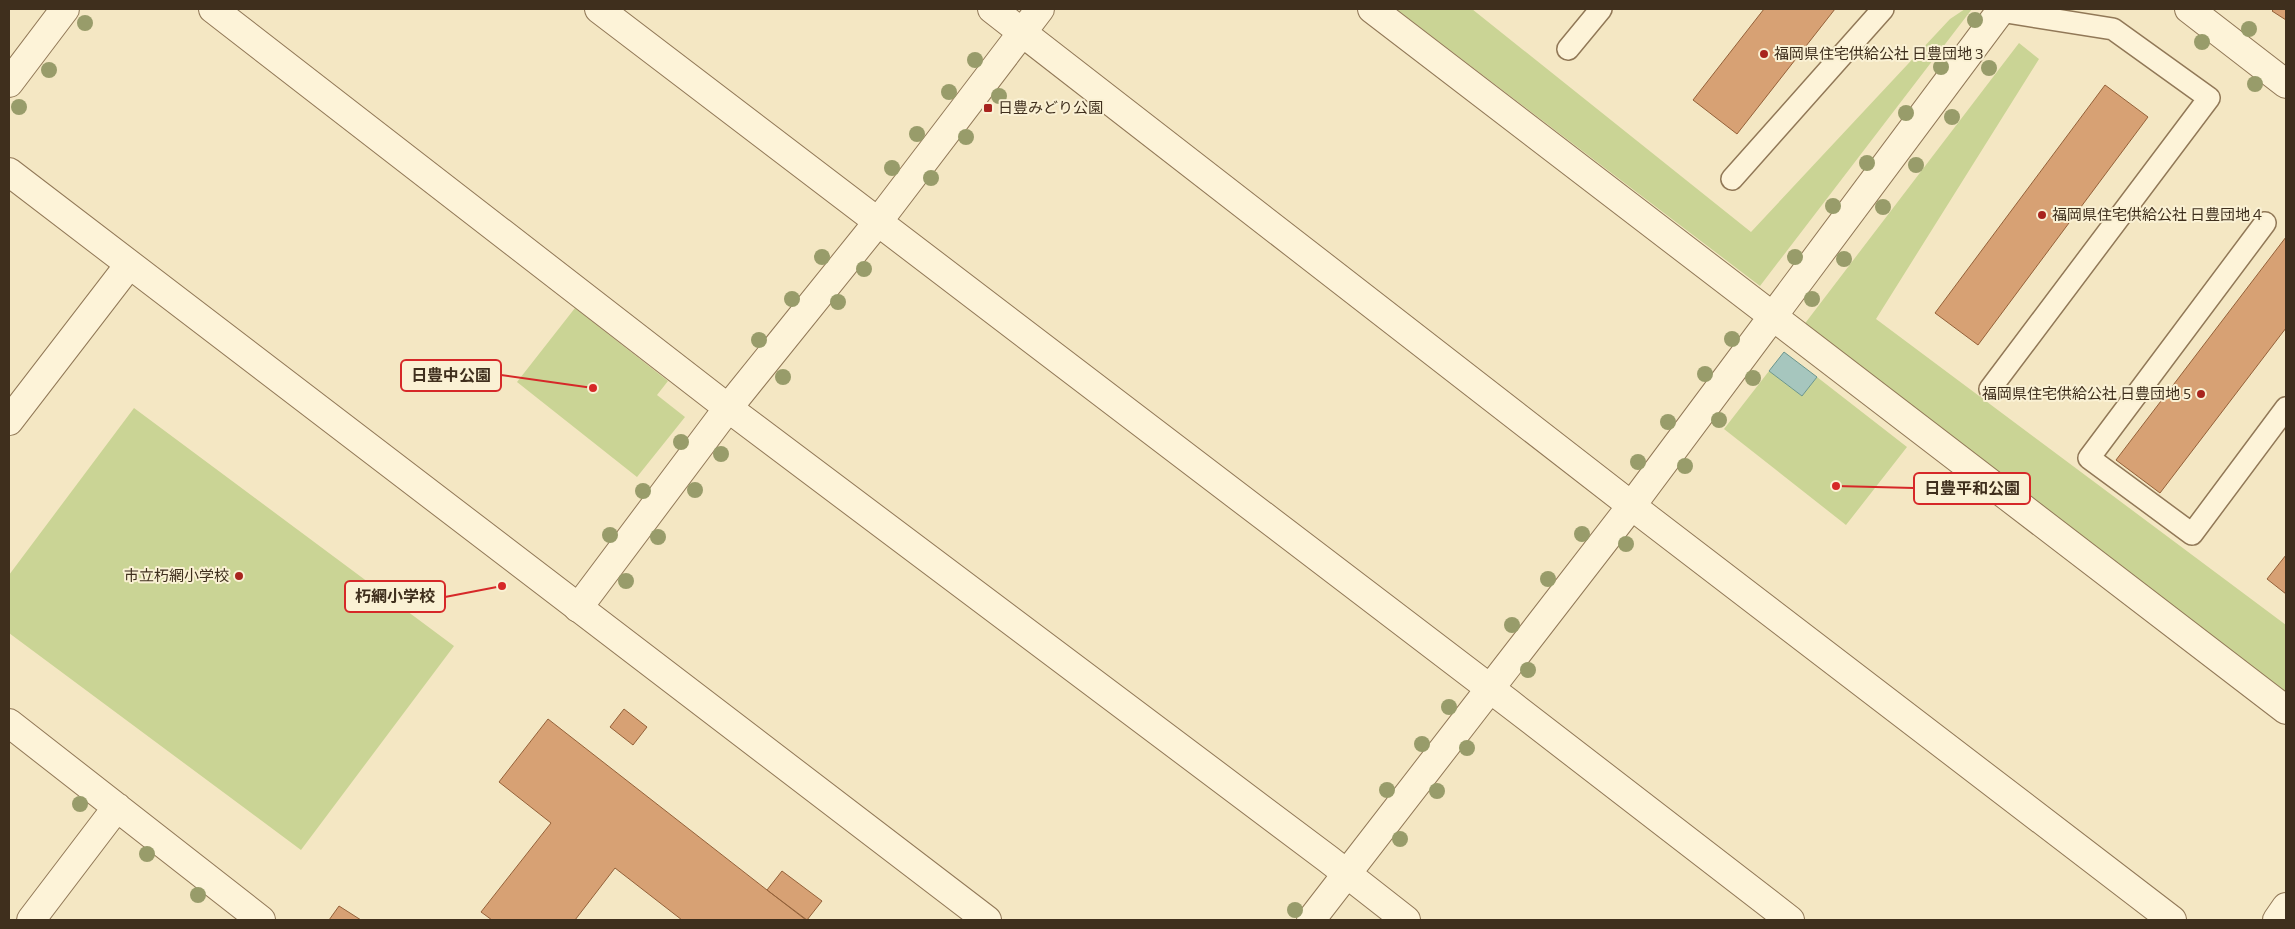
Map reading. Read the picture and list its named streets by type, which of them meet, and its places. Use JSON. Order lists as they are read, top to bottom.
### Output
{
  "places": {
    "other": [
      "福岡県住宅供給公社 日豊団地 3",
      "福岡県住宅供給公社 日豊団地 4",
      "日豊中公園",
      "福岡県住宅供給公社 日豊団地 5",
      "日豊平和公園",
      "市立朽網小学校",
      "朽網小学校"
    ],
    "transit": ["日豊みどり公園"]
  }
}
